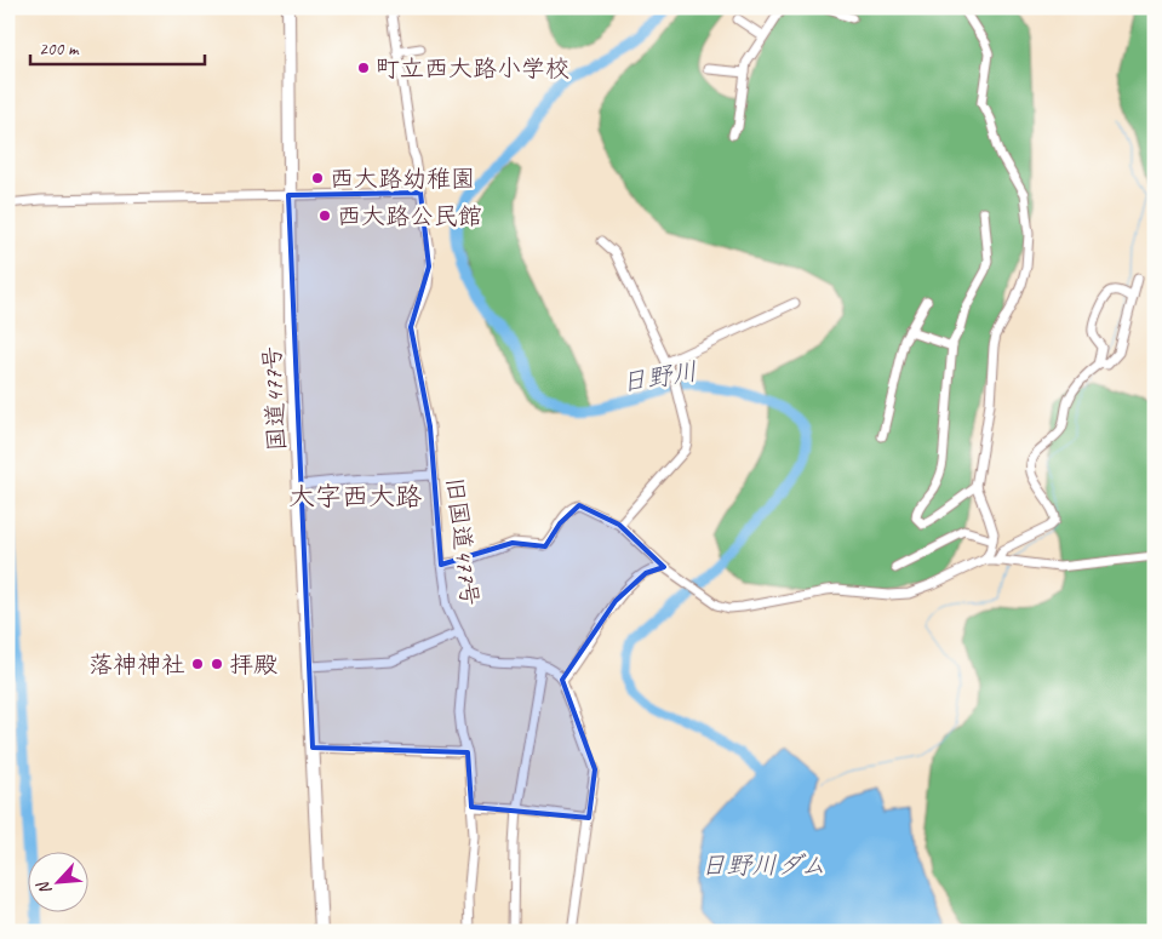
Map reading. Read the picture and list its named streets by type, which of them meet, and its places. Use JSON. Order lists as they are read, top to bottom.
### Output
{
  "streets": {
    "highway": ["国道477号"],
    "street": ["旧国道477号"]
  },
  "districts": ["大字西大路"],
  "water": ["日野川", "日野川ダム"],
  "places": [
    "町立西大路小学校",
    "西大路幼稚園",
    "西大路公民館",
    "落神神社",
    "拝殿"
  ],
  "scale_bar": "200 m",
  "north": "bottom left"
}
